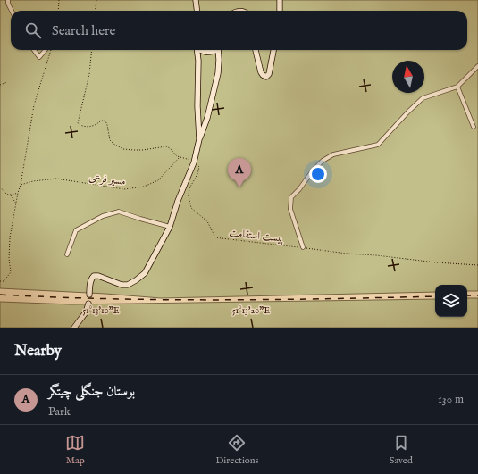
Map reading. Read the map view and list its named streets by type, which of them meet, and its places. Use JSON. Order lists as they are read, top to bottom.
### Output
{
  "streets": {
    "path": ["مسیر فرعی", "پیست استقامت"]
  },
  "north": "top",
  "page": {
    "search": "Search here",
    "pins": "A",
    "heading": "Nearby",
    "list": [
      {
        "mark": "A",
        "name": "بوستان جنگلی چیتگر",
        "note": "Park",
        "value": "130 m"
      }
    ],
    "nav": ["Map", "Directions", "Saved"]
  },
  "coordinates": ["51°13'10\"E", "51°13'20\"E"]
}
